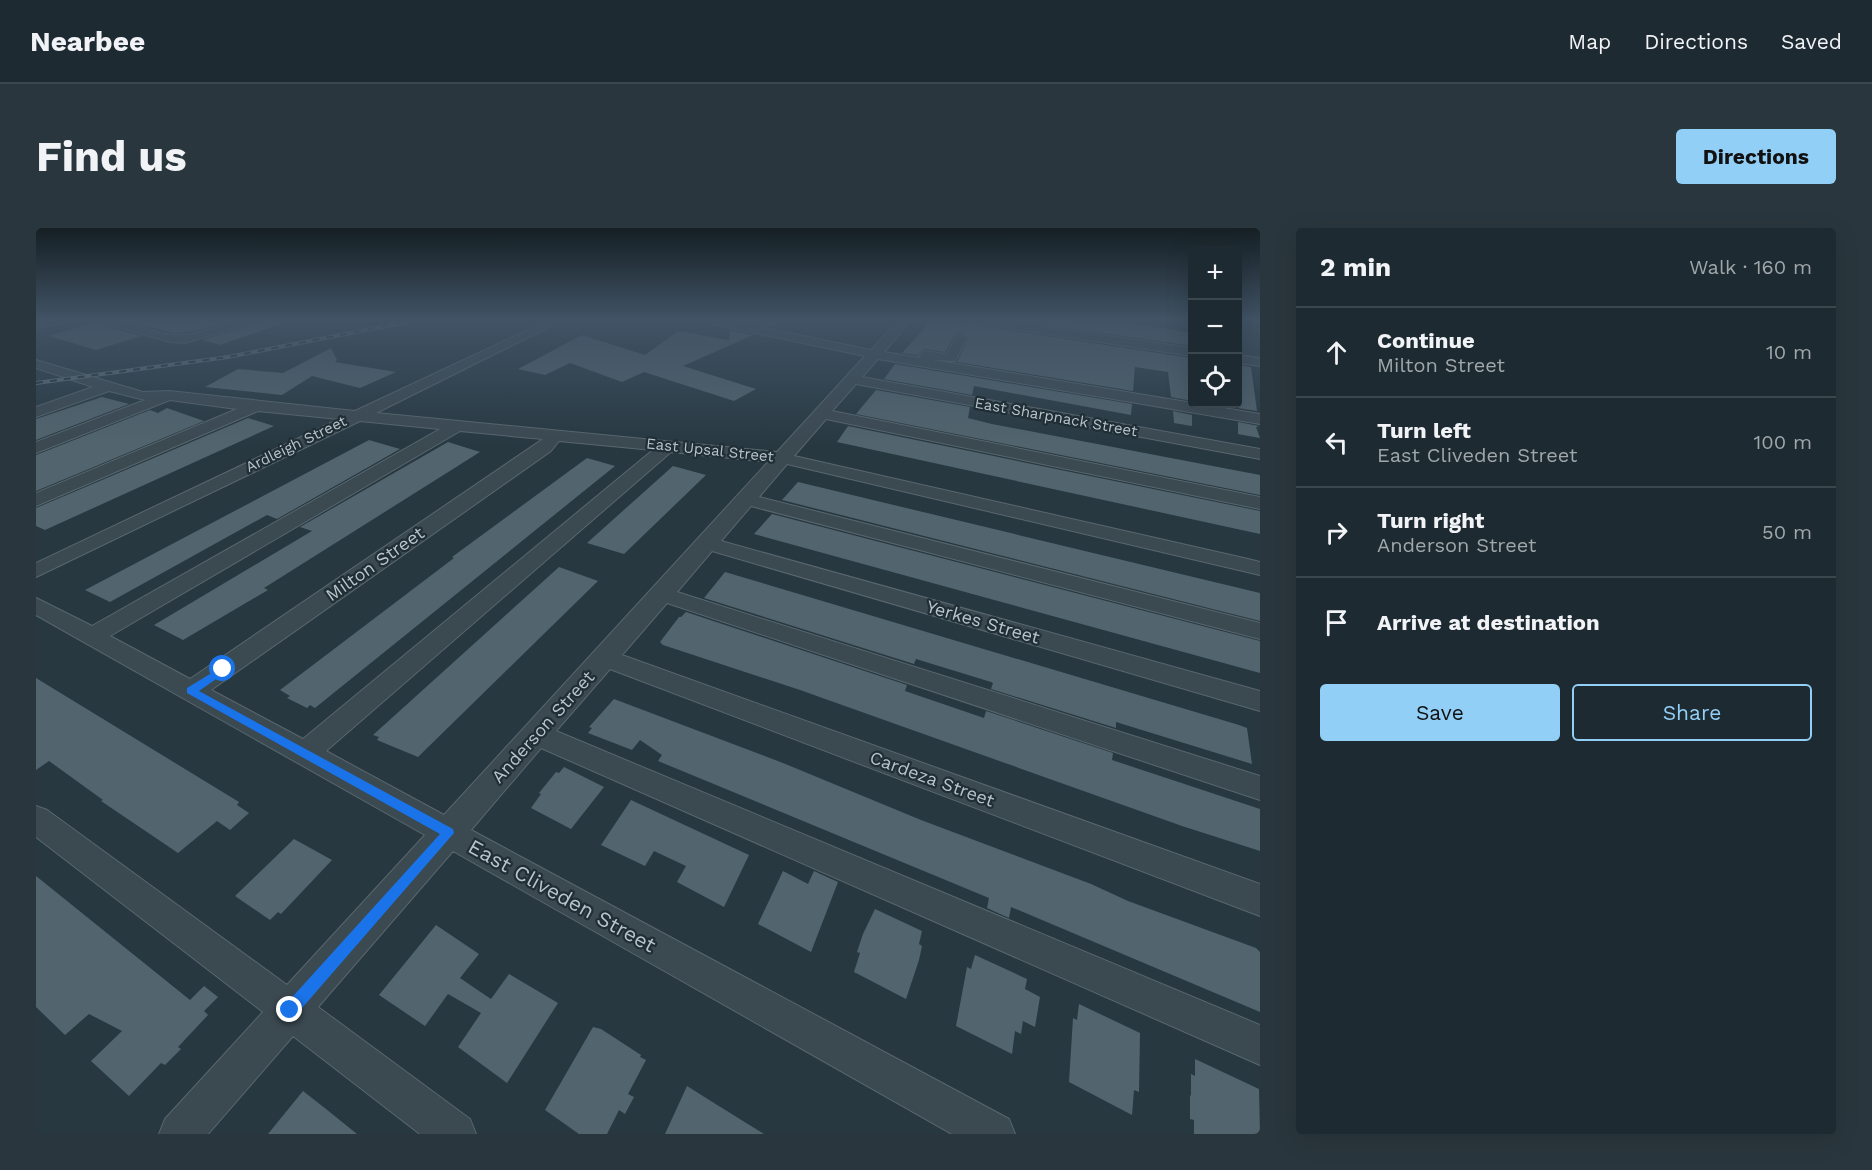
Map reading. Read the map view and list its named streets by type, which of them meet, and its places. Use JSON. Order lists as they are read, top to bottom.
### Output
{
  "streets": {
    "street": [
      "East Sharpnack Street",
      "Ardleigh Street",
      "East Upsal Street",
      "Milton Street",
      "Yerkes Street",
      "Anderson Street",
      "Cardeza Street",
      "East Cliveden Street"
    ]
  },
  "crossings": [
    ["East Sharpnack Street", "Anderson Street"],
    ["Ardleigh Street", "East Upsal Street"],
    ["East Upsal Street", "Milton Street"],
    ["East Upsal Street", "Anderson Street"],
    ["Milton Street", "East Cliveden Street"],
    ["Yerkes Street", "Anderson Street"],
    ["Anderson Street", "Cardeza Street"],
    ["Anderson Street", "East Cliveden Street"]
  ],
  "page": {
    "header": "Nearbee",
    "nav": ["Map", "Directions", "Saved"],
    "buttons": [
      "Directions",
      ["Save", "Share"]
    ],
    "title": "Find us",
    "heading": ["2 min", "Walk · 160 m"],
    "map_buttons": ["+", "−"],
    "list": [
      ["Continue", "Milton Street", "10 m"],
      ["Turn left", "East Cliveden Street", "100 m"],
      ["Turn right", "Anderson Street", "50 m"],
      "Arrive at destination"
    ]
  }
}
